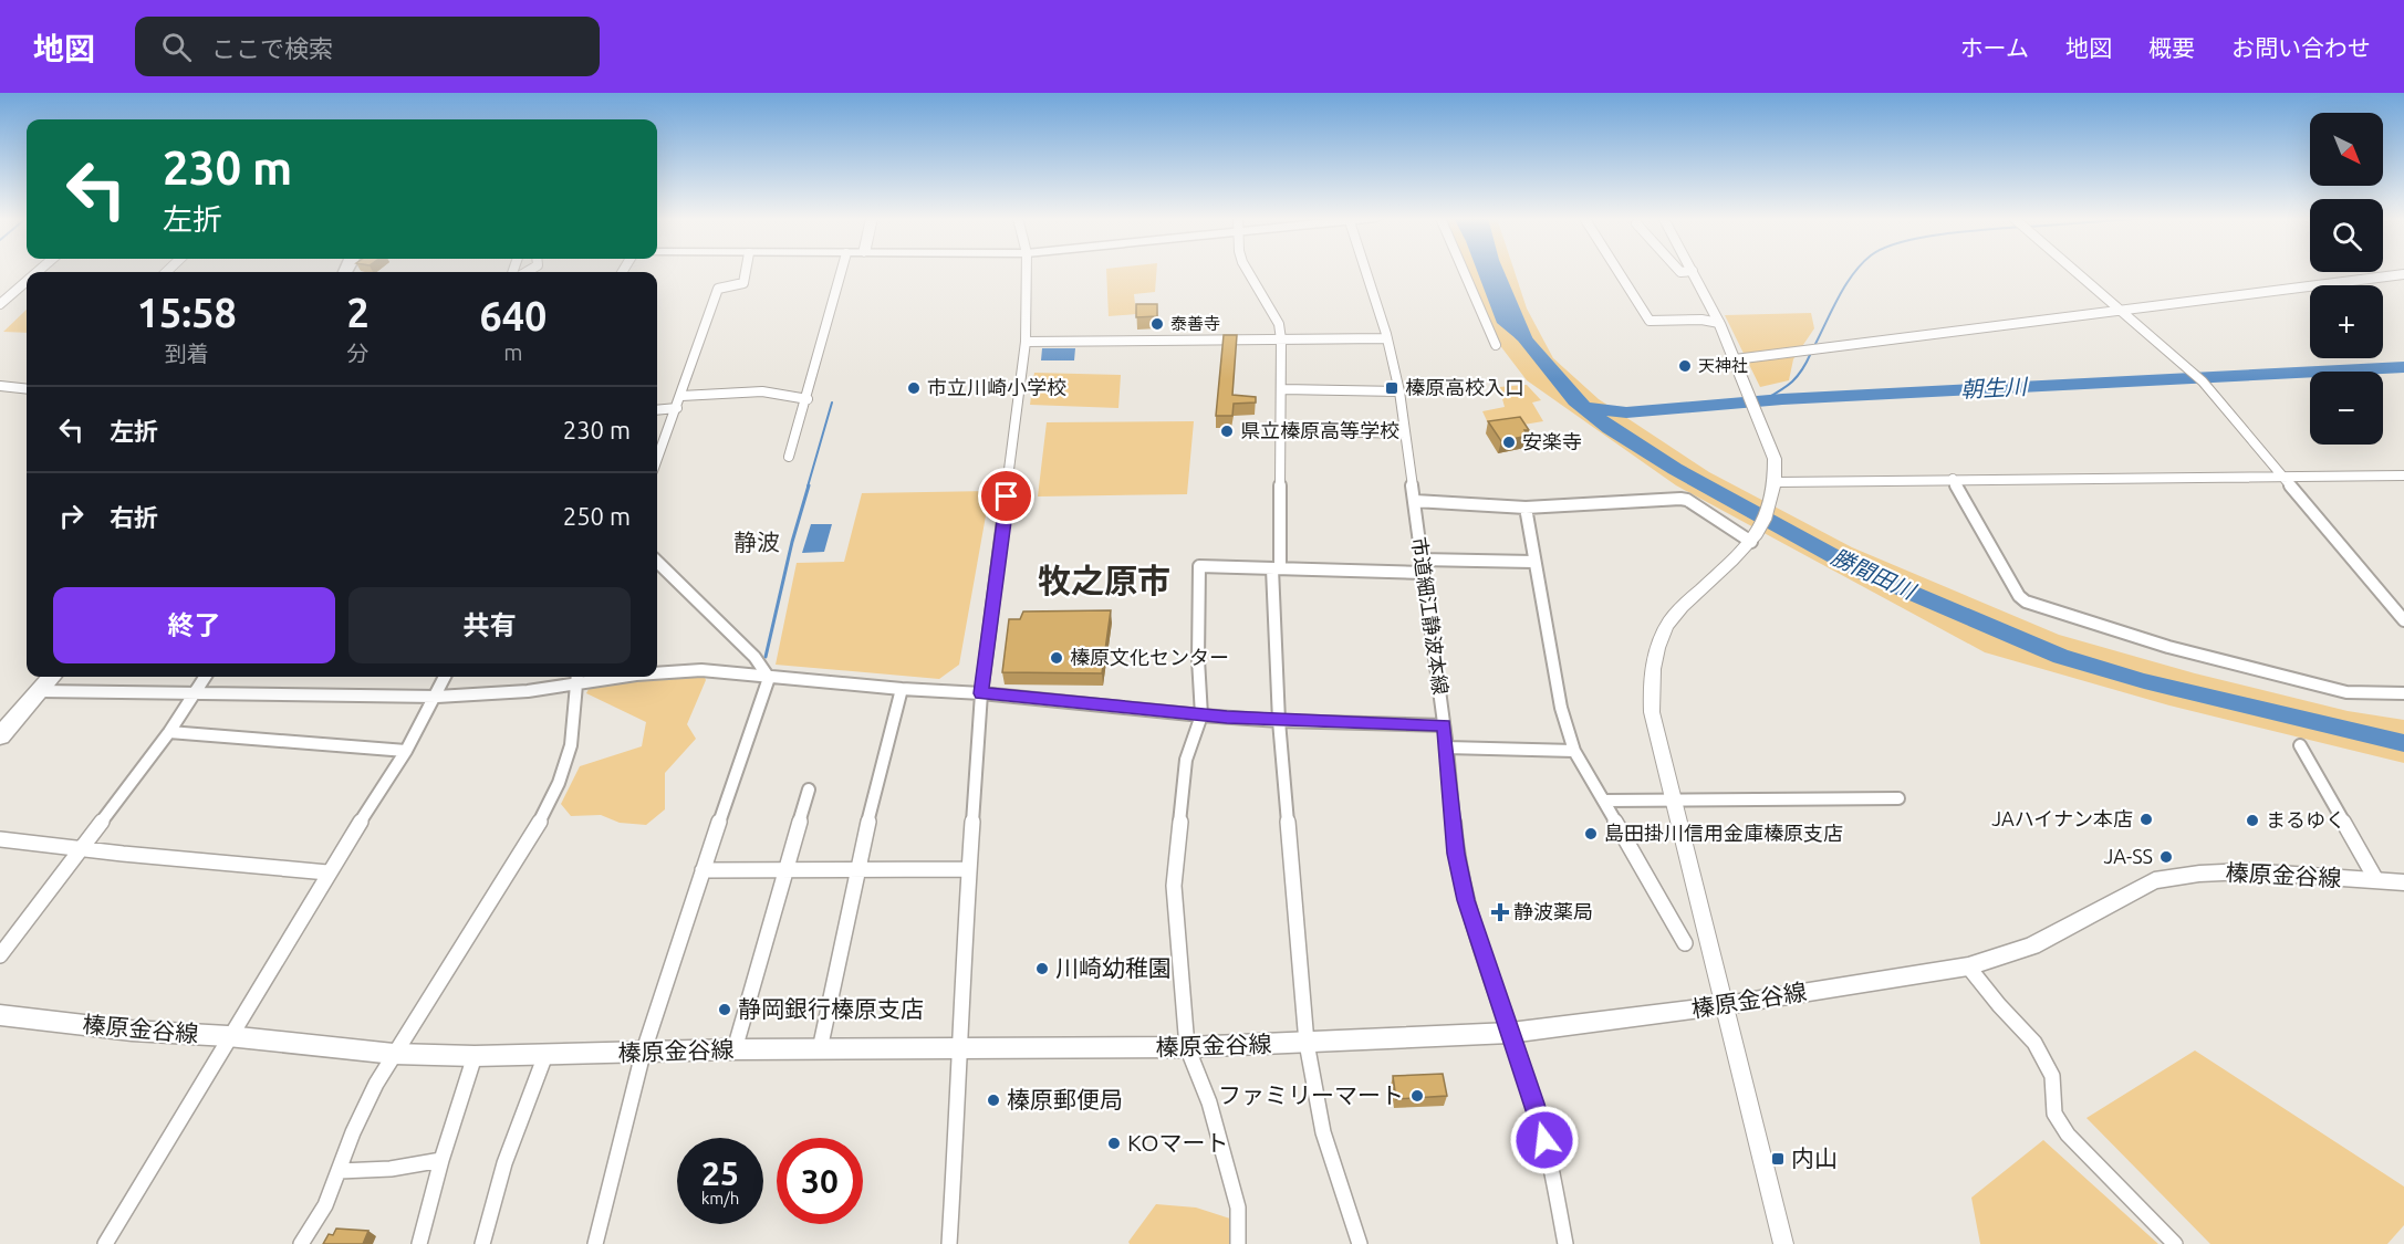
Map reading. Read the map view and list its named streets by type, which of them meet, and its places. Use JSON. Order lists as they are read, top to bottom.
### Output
{
  "streets": {
    "main road": ["榛原金谷線"],
    "street": ["市道細江静波本線"]
  },
  "crossings": [
    ["市道細江静波本線", "榛原金谷線"]
  ],
  "districts": ["静波", "牧之原市"],
  "water": ["朝生川", "勝間田川"],
  "places": {
    "other": [
      "泰善寺",
      "天神社",
      "市立川崎小学校",
      "県立榛原高等学校",
      "安楽寺",
      "榛原文化センター",
      "JAハイナン本店",
      "まるゆく",
      "島田掛川信用金庫榛原支店",
      "JA-SS",
      "川崎幼稚園",
      "静岡銀行榛原支店",
      "ファミリーマート",
      "榛原郵便局",
      "KOマート"
    ],
    "transit": ["榛原高校入口", "内山"],
    "health": ["静波薬局"]
  },
  "north": "bottom right",
  "page": {
    "header": "地図",
    "search": "ここで検索",
    "nav": [
      "ホーム",
      "地図",
      "概要",
      "お問い合わせ"
    ],
    "map_buttons": ["+", "−"],
    "turn": ["230 m", "左折"],
    "eta": [
      "15:58",
      "到着",
      "2",
      "分",
      "640",
      "m"
    ],
    "list": [
      {
        "name": "左折",
        "value": "230 m"
      },
      {
        "name": "右折",
        "value": "250 m"
      }
    ],
    "buttons": ["終了", "共有"],
    "speed": "25 km/h",
    "limit": "30"
  }
}
